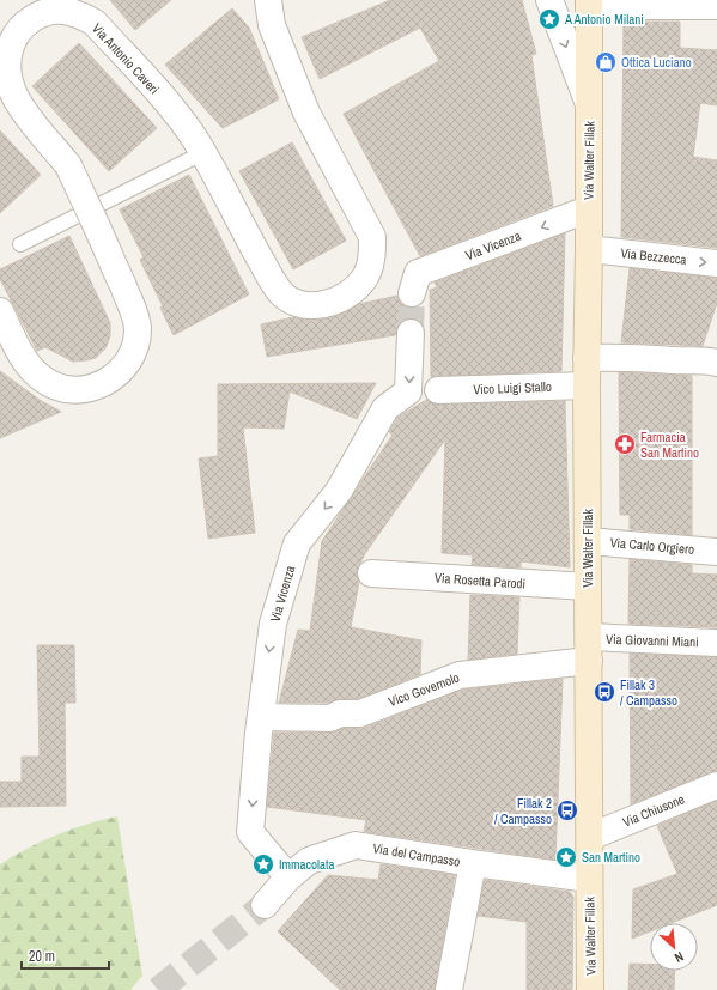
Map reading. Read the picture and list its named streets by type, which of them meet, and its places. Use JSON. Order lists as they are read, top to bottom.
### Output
{
  "streets": {
    "main road": ["Via Walter Fillak"],
    "street": [
      "Via Antonio Caveri",
      "Via Vicenza",
      "Via Bezzecca",
      "Vico Luigi Stallo",
      "Via Carlo Orgiero",
      "Via Rosetta Parodi",
      "Via Giovanni Miani",
      "Vico Governolo",
      "Via Chiusone",
      "Via del Campasso"
    ]
  },
  "crossings": [
    ["Via Walter Fillak", "Via Vicenza"],
    ["Via Walter Fillak", "Via Bezzecca"],
    ["Via Walter Fillak", "Vico Luigi Stallo"],
    ["Via Walter Fillak", "Via Carlo Orgiero"],
    ["Via Walter Fillak", "Via Rosetta Parodi"],
    ["Via Walter Fillak", "Via Giovanni Miani"],
    ["Via Walter Fillak", "Vico Governolo"],
    ["Via Walter Fillak", "Via Chiusone"],
    ["Via Walter Fillak", "Via del Campasso"],
    ["Via Vicenza", "Vico Governolo"],
    ["Via Vicenza", "Via del Campasso"],
    ["Via Giovanni Miani", "Vico Governolo"]
  ],
  "one_way": ["Via Vicenza"],
  "places": {
    "place": ["A Antonio Milani", "San Martino", "Immacolata"],
    "shop": ["Ottica Luciano"],
    "pharmacy": ["Farmacia San Martino"],
    "bus stop": ["Fillak 3 / Campasso", "Fillak 2 / Campasso"]
  },
  "scale_bar": "20 m",
  "north": "bottom right"
}
